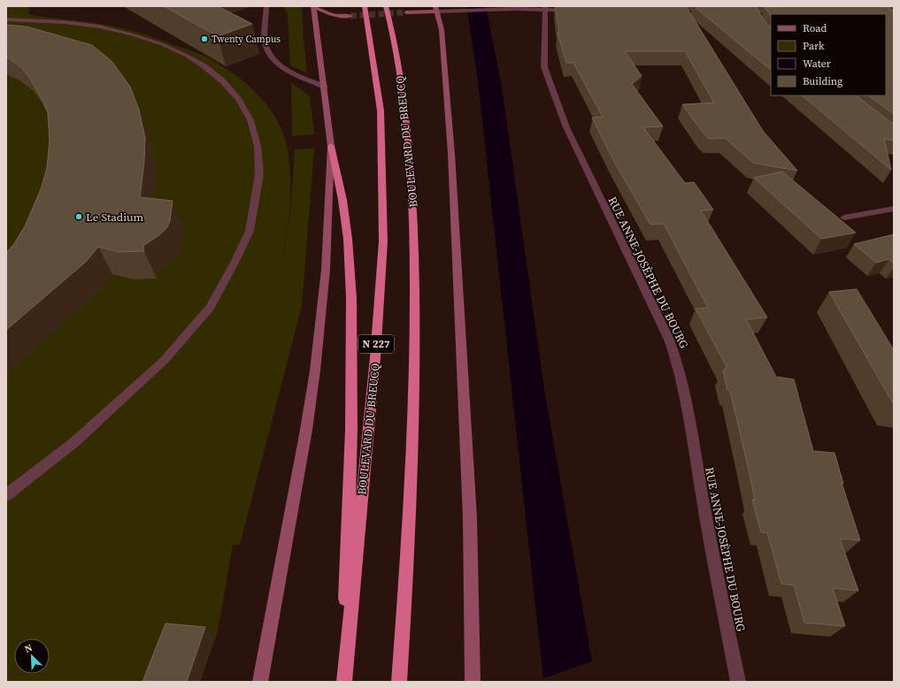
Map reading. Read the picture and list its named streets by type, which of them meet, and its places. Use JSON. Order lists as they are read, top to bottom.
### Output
{
  "streets": {
    "highway": ["BOULEVARD DU BREUCQ", "N 227"],
    "street": ["RUE ANNE-JOSÈPHE DU BOURG"]
  },
  "places": ["Twenty Campus", "Le Stadium"],
  "legend": [
    "Road",
    "Park",
    "Water",
    "Building"
  ],
  "north": "top left"
}
